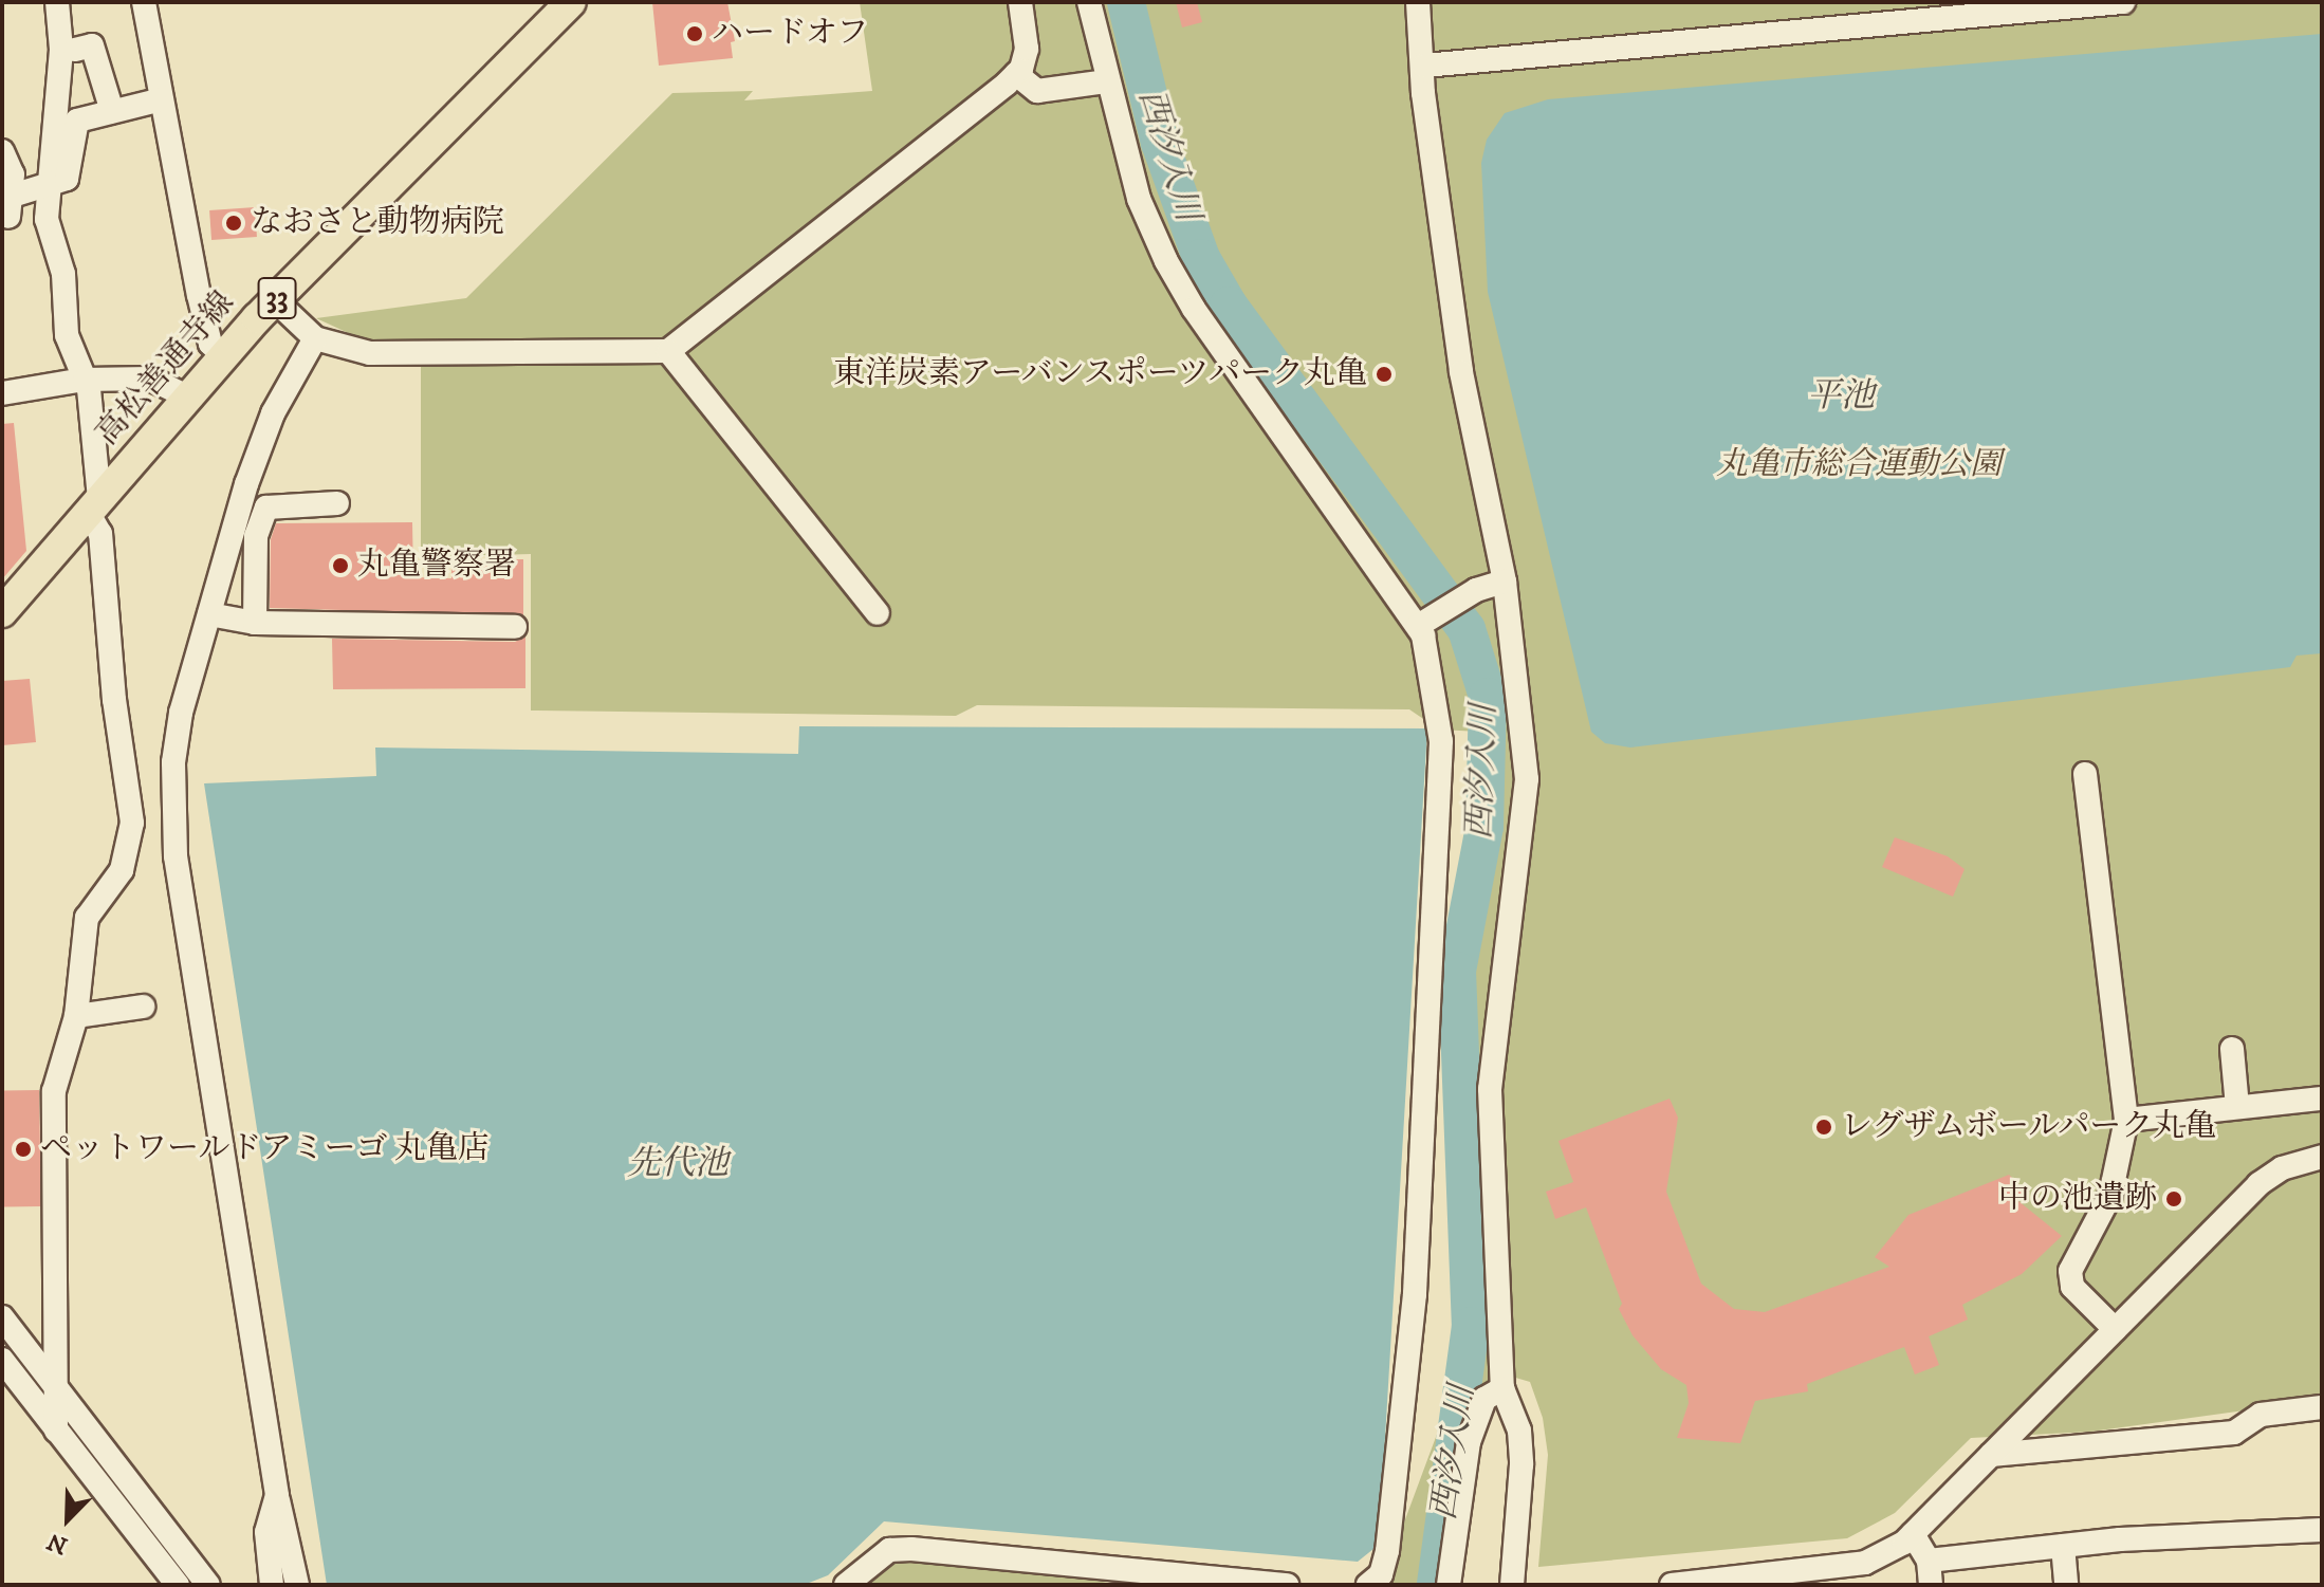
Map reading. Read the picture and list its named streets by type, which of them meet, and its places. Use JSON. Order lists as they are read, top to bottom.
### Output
{
  "streets": {
    "main road": ["33", "高松善通寺線"]
  },
  "water": ["西汐入川", "平池", "先代池"],
  "parks": ["丸亀市総合運動公園"],
  "places": [
    "ハードオフ",
    "なおさと動物病院",
    "東洋炭素アーバンスポーツパーク丸亀",
    "丸亀警察署",
    "レグザムボールパーク丸亀",
    "ペットワールドアミーゴ 丸亀店",
    "中の池遺跡"
  ],
  "north": "bottom left"
}
